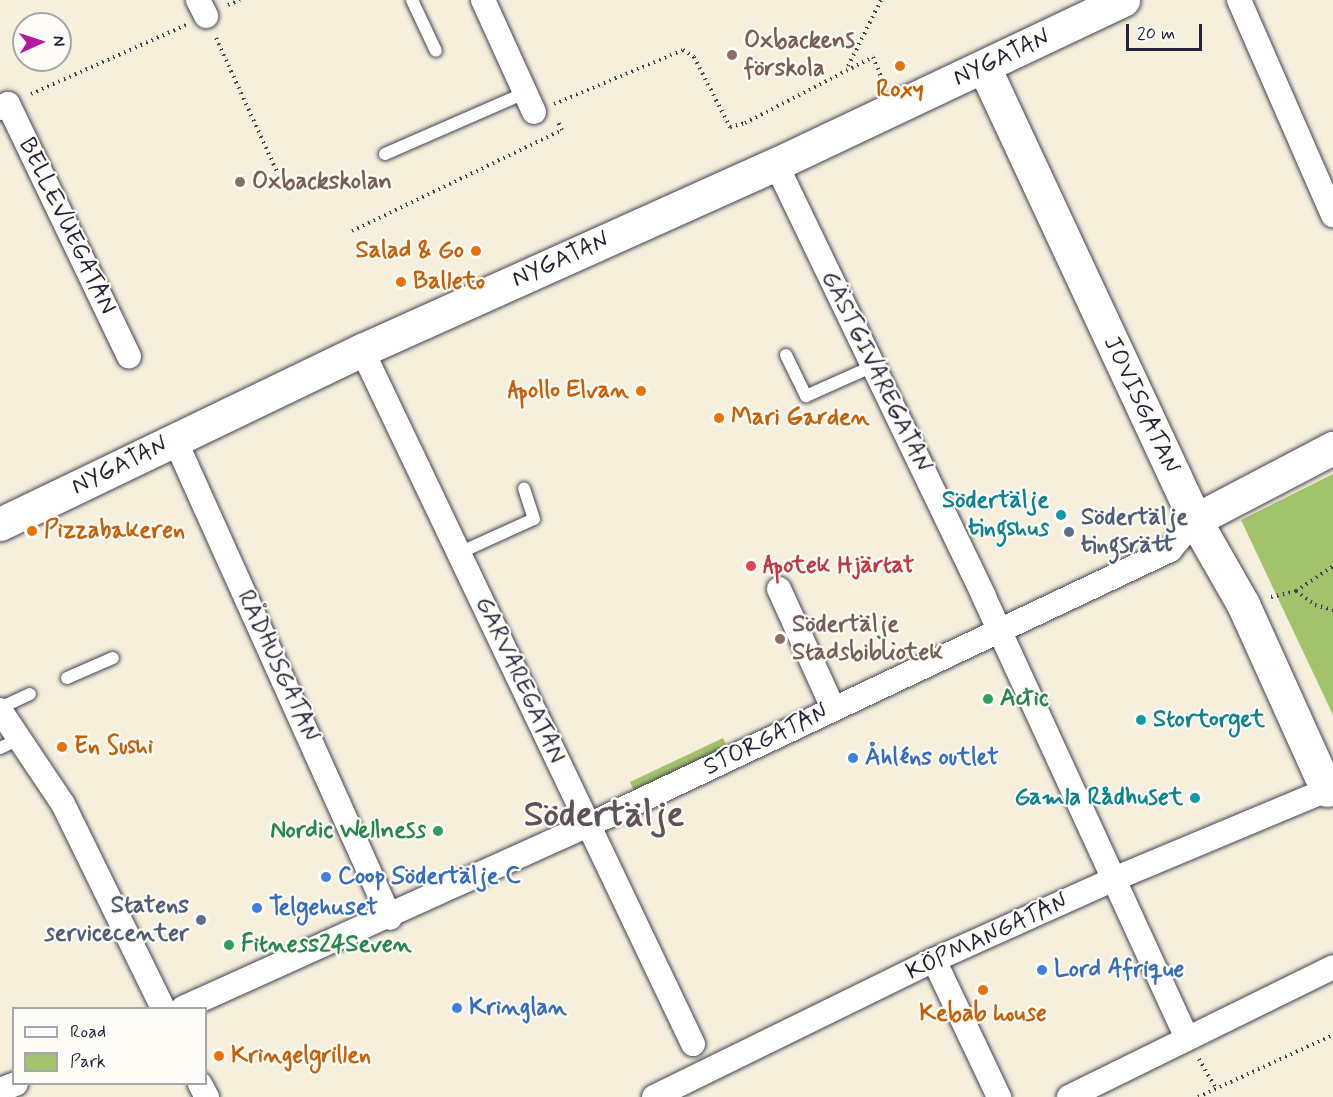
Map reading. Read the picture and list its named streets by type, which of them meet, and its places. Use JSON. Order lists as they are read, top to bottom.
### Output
{
  "streets": {
    "street": [
      "NYGATAN",
      "BELLEVUEGATAN",
      "GÄSTGIVAREGATAN",
      "JOVISGATAN",
      "RÅDHUSGATAN",
      "GARVAREGATAN",
      "STORGATAN",
      "KÖPMANGATAN"
    ]
  },
  "crossings": [
    ["NYGATAN", "GÄSTGIVAREGATAN"],
    ["NYGATAN", "JOVISGATAN"],
    ["NYGATAN", "RÅDHUSGATAN"],
    ["NYGATAN", "GARVAREGATAN"],
    ["GÄSTGIVAREGATAN", "STORGATAN"],
    ["GÄSTGIVAREGATAN", "KÖPMANGATAN"],
    ["JOVISGATAN", "STORGATAN"],
    ["JOVISGATAN", "KÖPMANGATAN"],
    ["RÅDHUSGATAN", "STORGATAN"],
    ["GARVAREGATAN", "STORGATAN"]
  ],
  "districts": ["Södertälje"],
  "places": [
    "Oxbackens förskola",
    "Roxy",
    "Oxbackskolan",
    "Salad & Go",
    "Balleto",
    "Apollo Elvan",
    "Mari Garden",
    "Södertälje tingshus",
    "Pizzabakeren",
    "Södertälje tingsrätt",
    "Apotek Hjärtat",
    "Södertälje Stadsbibliotek",
    "Actic",
    "Stortorget",
    "En Sushi",
    "Åhléns outlet",
    "Gamla Rådhuset",
    "Nordic Wellness",
    "Coop Södertälje C",
    "Telgehuset",
    "Statens servicecenter",
    "Fitness24Seven",
    "Lord Afrique",
    "Kebab house",
    "Kringlan",
    "Kringelgrillen"
  ],
  "legend": ["Road", "Park"],
  "scale_bar": "20 m",
  "north": "right"
}
